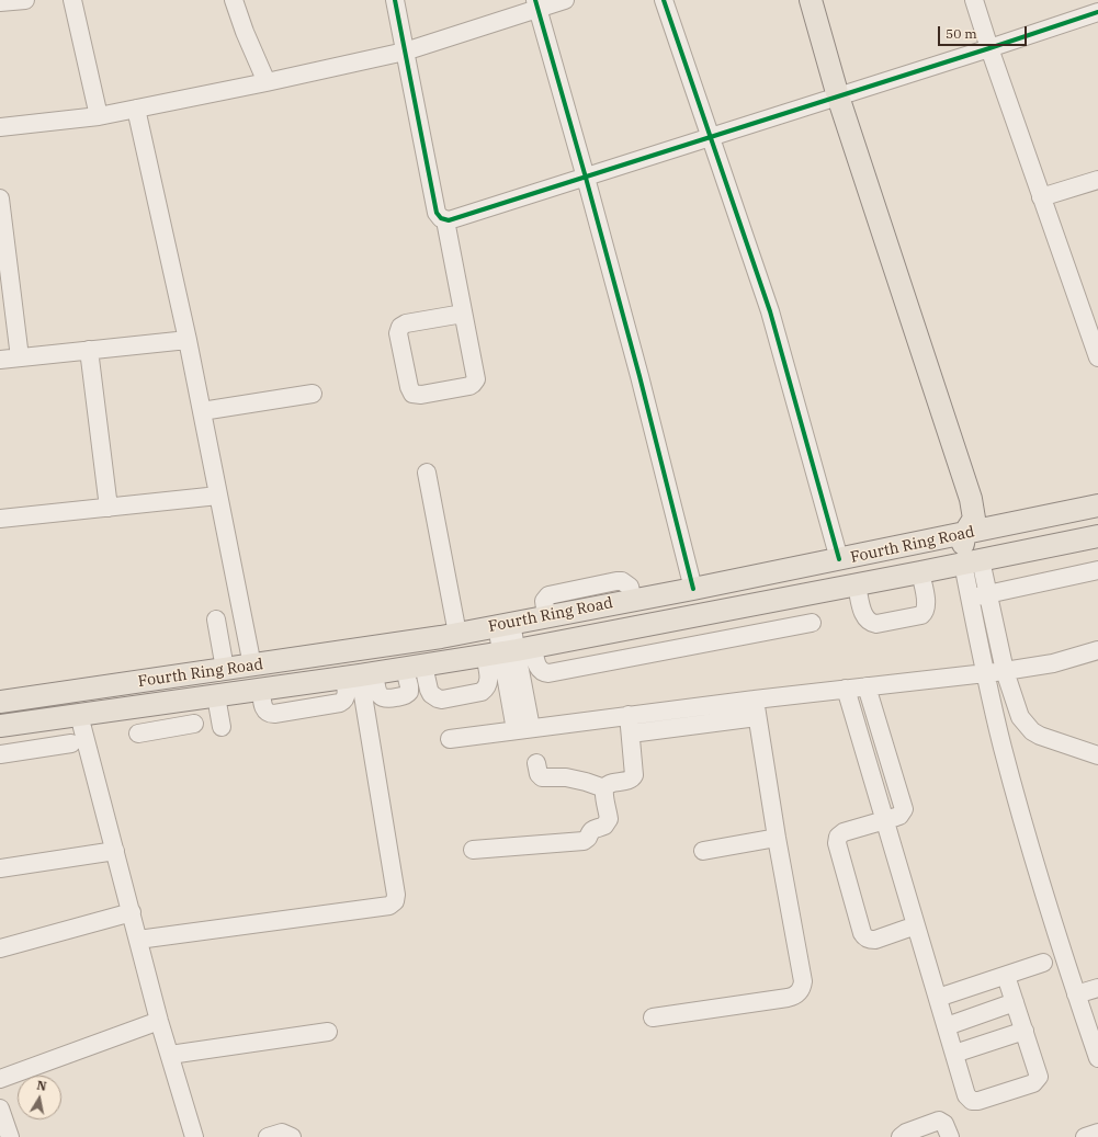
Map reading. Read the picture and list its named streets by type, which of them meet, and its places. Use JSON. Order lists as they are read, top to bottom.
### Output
{
  "streets": {
    "main road": ["Fourth Ring Road"]
  },
  "scale_bar": "50 m",
  "north": "top"
}
